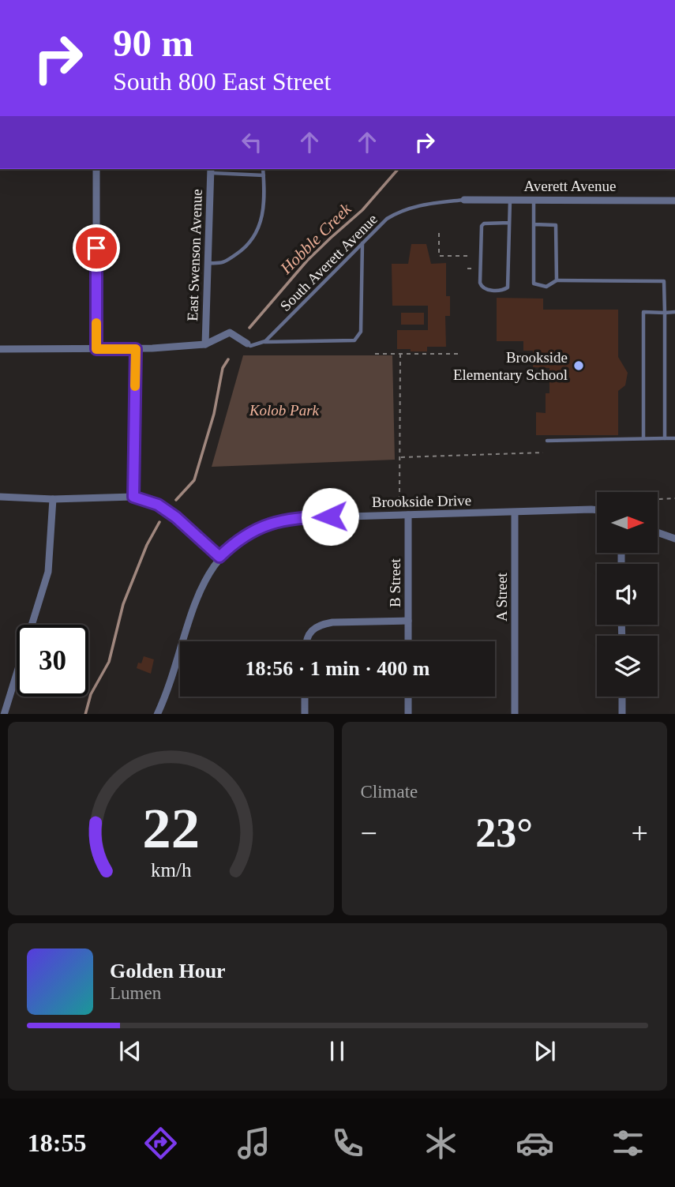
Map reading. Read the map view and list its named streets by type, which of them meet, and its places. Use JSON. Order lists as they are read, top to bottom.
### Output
{
  "streets": {
    "street": [
      "Averett Avenue",
      "East Swenson Avenue",
      "Brookside Drive",
      "B Street",
      "A Street"
    ],
    "lane": ["South Averett Avenue"]
  },
  "crossings": [
    ["Averett Avenue", "South Averett Avenue"],
    ["Brookside Drive", "B Street"],
    ["Brookside Drive", "A Street"]
  ],
  "water": ["Hobble Creek"],
  "parks": ["Kolob Park"],
  "places": ["Brookside Elementary School"],
  "north": "right",
  "page": {
    "turn": ["90 m", "South 800 East Street"],
    "limit": "30",
    "trip": "18:56 · 1 min · 400 m",
    "tile": "Climate",
    "heat": ["−", "23°", "+"],
    "song": ["Golden Hour", "Lumen"],
    "tabs": "18:55",
    "gauge": ["22", "km/h"]
  }
}
